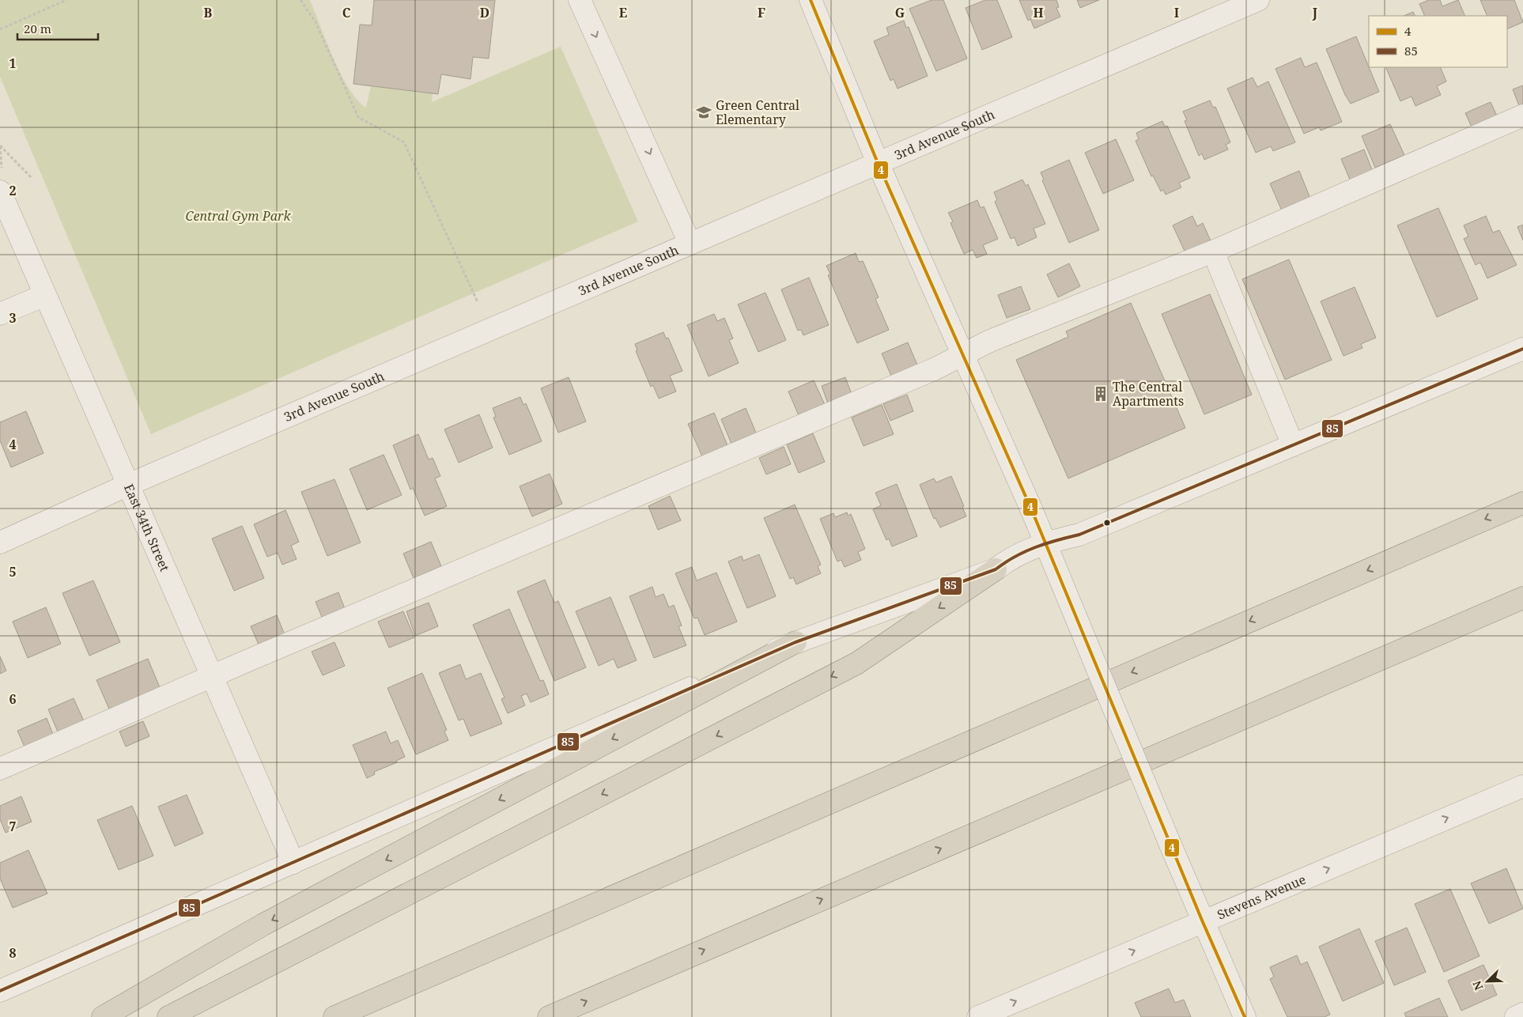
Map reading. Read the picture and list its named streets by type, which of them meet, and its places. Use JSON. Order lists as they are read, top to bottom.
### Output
{
  "streets": {
    "street": ["3rd Avenue South", "East 34th Street", "Stevens Avenue"]
  },
  "crossings": [
    ["3rd Avenue South", "East 34th Street"]
  ],
  "one_way": ["Stevens Avenue"],
  "parks": ["Central Gym Park"],
  "places": {
    "school or university": ["Green Central Elementary"],
    "building": ["The Central Apartments"]
  },
  "lines": ["transit line 4", "transit line 85"],
  "legend": ["4", "85"],
  "scale_bar": "20 m",
  "north": "bottom left",
  "grid": {
    "columns": [
      "B",
      "C",
      "D",
      "E",
      "F",
      "G",
      "H",
      "I",
      "J"
    ],
    "rows": [
      "1",
      "2",
      "3",
      "4",
      "5",
      "6",
      "7",
      "8"
    ]
  }
}
